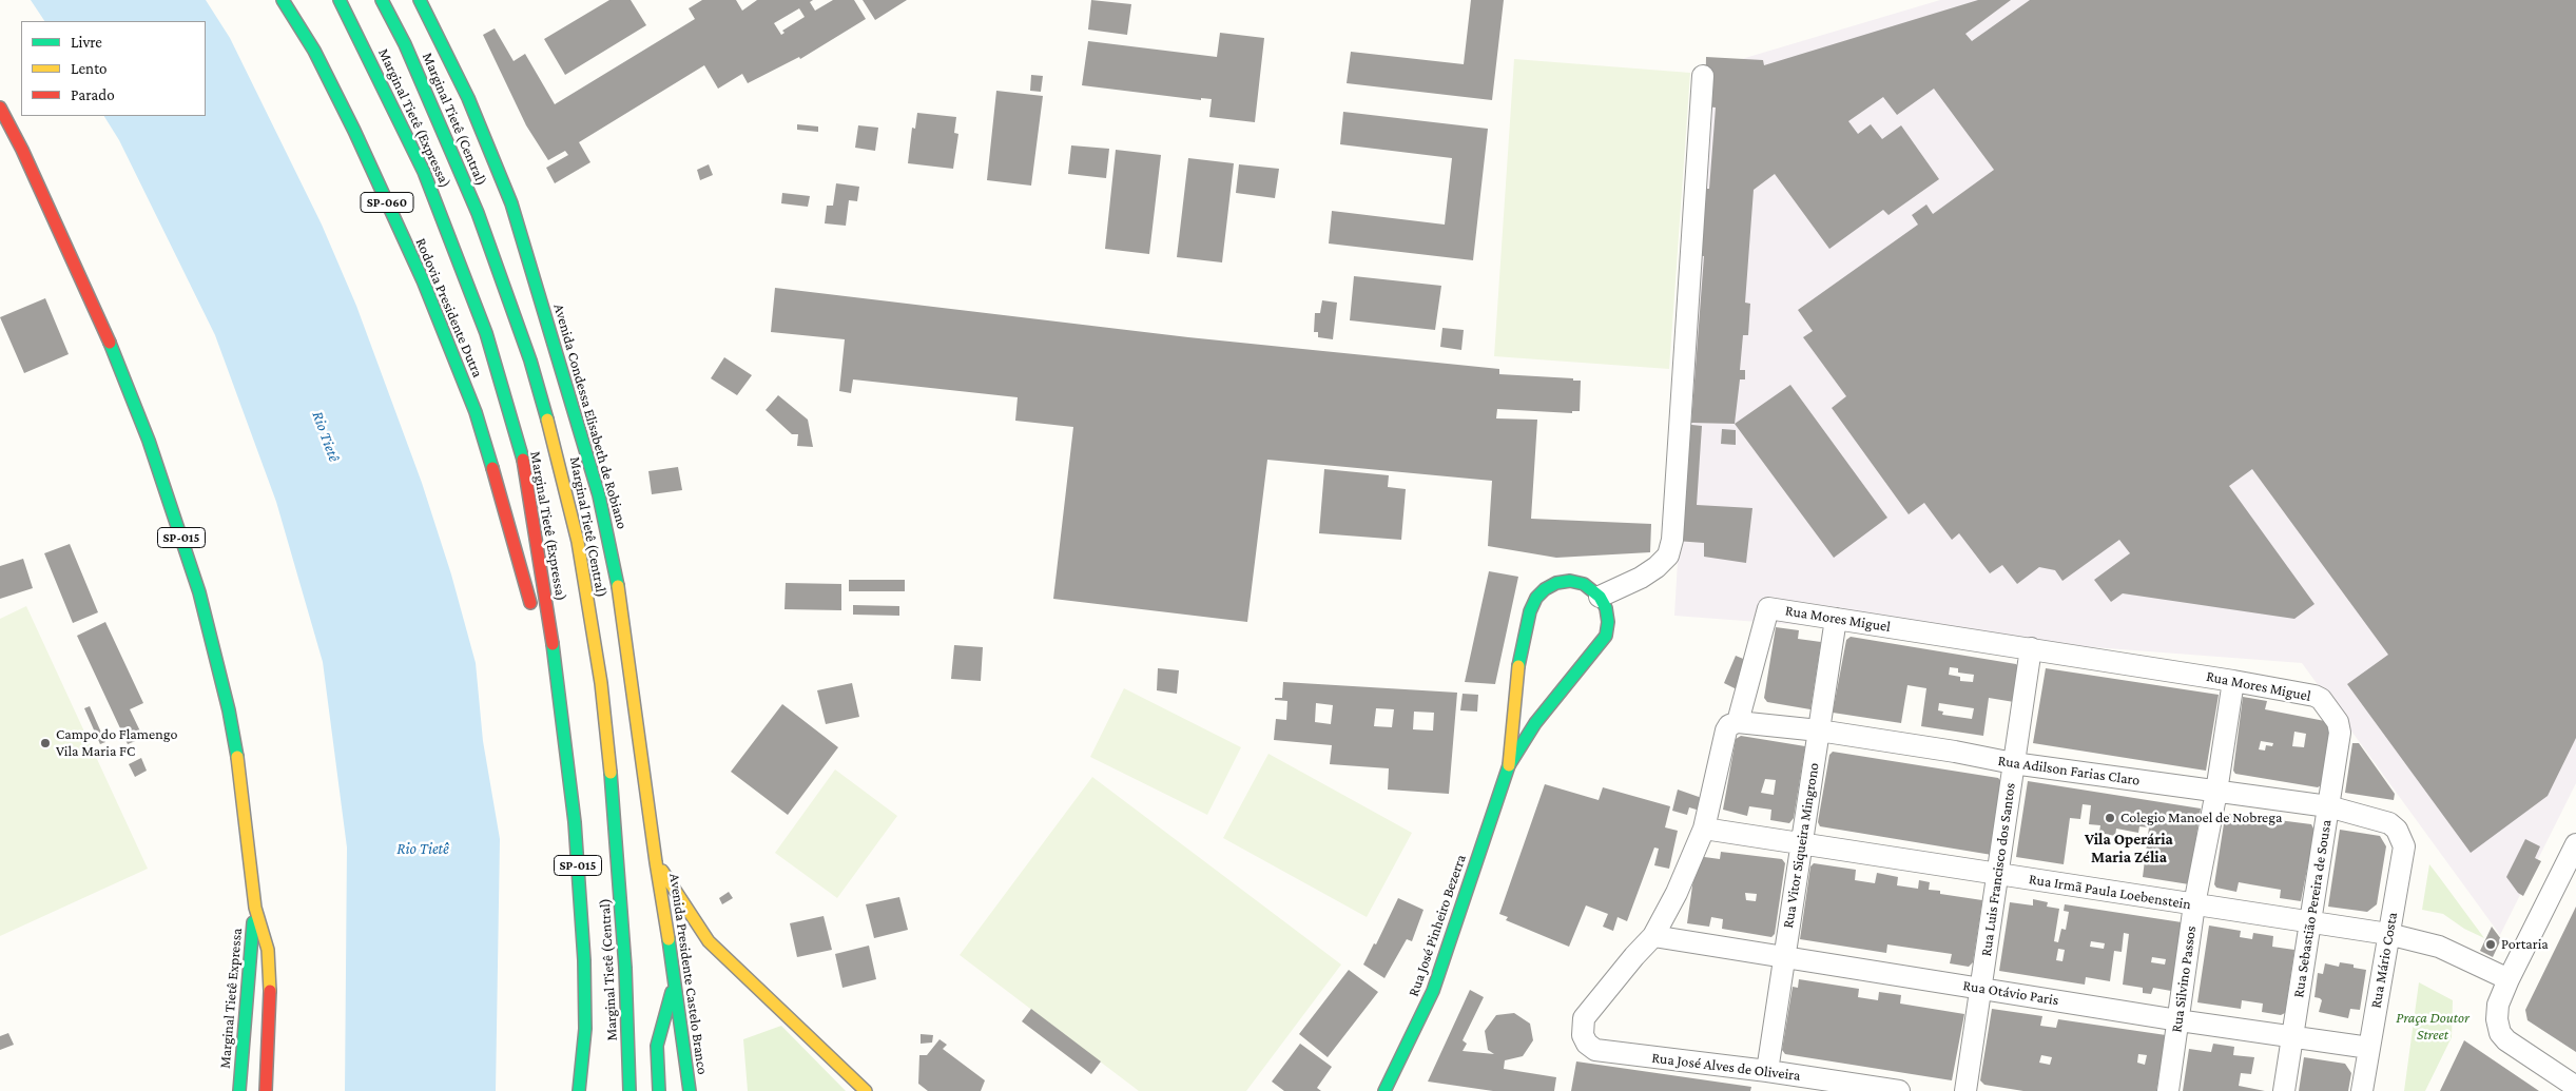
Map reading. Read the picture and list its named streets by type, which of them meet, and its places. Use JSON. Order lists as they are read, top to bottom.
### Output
{
  "streets": {
    "main road": [
      "Marginal Tietê (Expressa)",
      "Marginal Tietê (Central)",
      "SP-060",
      "Rodovia Presidente Dutra",
      "Avenida Condessa Elisabeth de Robiano",
      "SP-015",
      "Rua José Pinheiro Bezerra",
      "Avenida Presidente Castelo Branco",
      "Marginal Tietê Expressa"
    ],
    "street": [
      "Rua Mores Miguel",
      "Rua Adilson Farias Claro",
      "Rua Vitor Siqueira Mingrono",
      "Rua Luis Francisco dos Santos",
      "Rua Irmã Paula Loebenstein",
      "Rua Sebastião Pereira de Sousa",
      "Rua Mário Costa",
      "Rua Silvino Passos",
      "Rua Otávio Paris",
      "Rua José Alves de Oliveira"
    ]
  },
  "crossings": [
    ["Marginal Tietê (Expressa)", "Rodovia Presidente Dutra"],
    ["Avenida Condessa Elisabeth de Robiano", "Avenida Presidente Castelo Branco"],
    ["SP-015", "Marginal Tietê Expressa"],
    ["Rua Mores Miguel", "Rua Adilson Farias Claro"],
    ["Rua Mores Miguel", "Rua Vitor Siqueira Mingrono"],
    ["Rua Mores Miguel", "Rua Luis Francisco dos Santos"],
    ["Rua Mores Miguel", "Rua Irmã Paula Loebenstein"],
    ["Rua Mores Miguel", "Rua Sebastião Pereira de Sousa"],
    ["Rua Mores Miguel", "Rua Silvino Passos"],
    ["Rua Mores Miguel", "Rua Otávio Paris"],
    ["Rua Mores Miguel", "Rua José Alves de Oliveira"],
    ["Rua Adilson Farias Claro", "Rua Vitor Siqueira Mingrono"],
    ["Rua Adilson Farias Claro", "Rua Luis Francisco dos Santos"],
    ["Rua Adilson Farias Claro", "Rua Sebastião Pereira de Sousa"],
    ["Rua Adilson Farias Claro", "Rua Mário Costa"],
    ["Rua Adilson Farias Claro", "Rua Silvino Passos"],
    ["Rua Vitor Siqueira Mingrono", "Rua Irmã Paula Loebenstein"],
    ["Rua Vitor Siqueira Mingrono", "Rua Otávio Paris"],
    ["Rua Vitor Siqueira Mingrono", "Rua José Alves de Oliveira"],
    ["Rua Luis Francisco dos Santos", "Rua Irmã Paula Loebenstein"],
    ["Rua Luis Francisco dos Santos", "Rua Otávio Paris"],
    ["Rua Irmã Paula Loebenstein", "Rua Sebastião Pereira de Sousa"],
    ["Rua Irmã Paula Loebenstein", "Rua Mário Costa"],
    ["Rua Irmã Paula Loebenstein", "Rua Silvino Passos"],
    ["Rua Sebastião Pereira de Sousa", "Rua Otávio Paris"],
    ["Rua Mário Costa", "Rua Otávio Paris"],
    ["Rua Silvino Passos", "Rua Otávio Paris"]
  ],
  "districts": ["Vila Operária Maria Zélia"],
  "water": ["Rio Tietê"],
  "parks": ["Praça Doutor Street"],
  "places": ["Campo do Flamengo Vila Maria FC", "Colegio Manoel de Nobrega", "Portaria"],
  "legend": ["Livre", "Lento", "Parado"]
}
